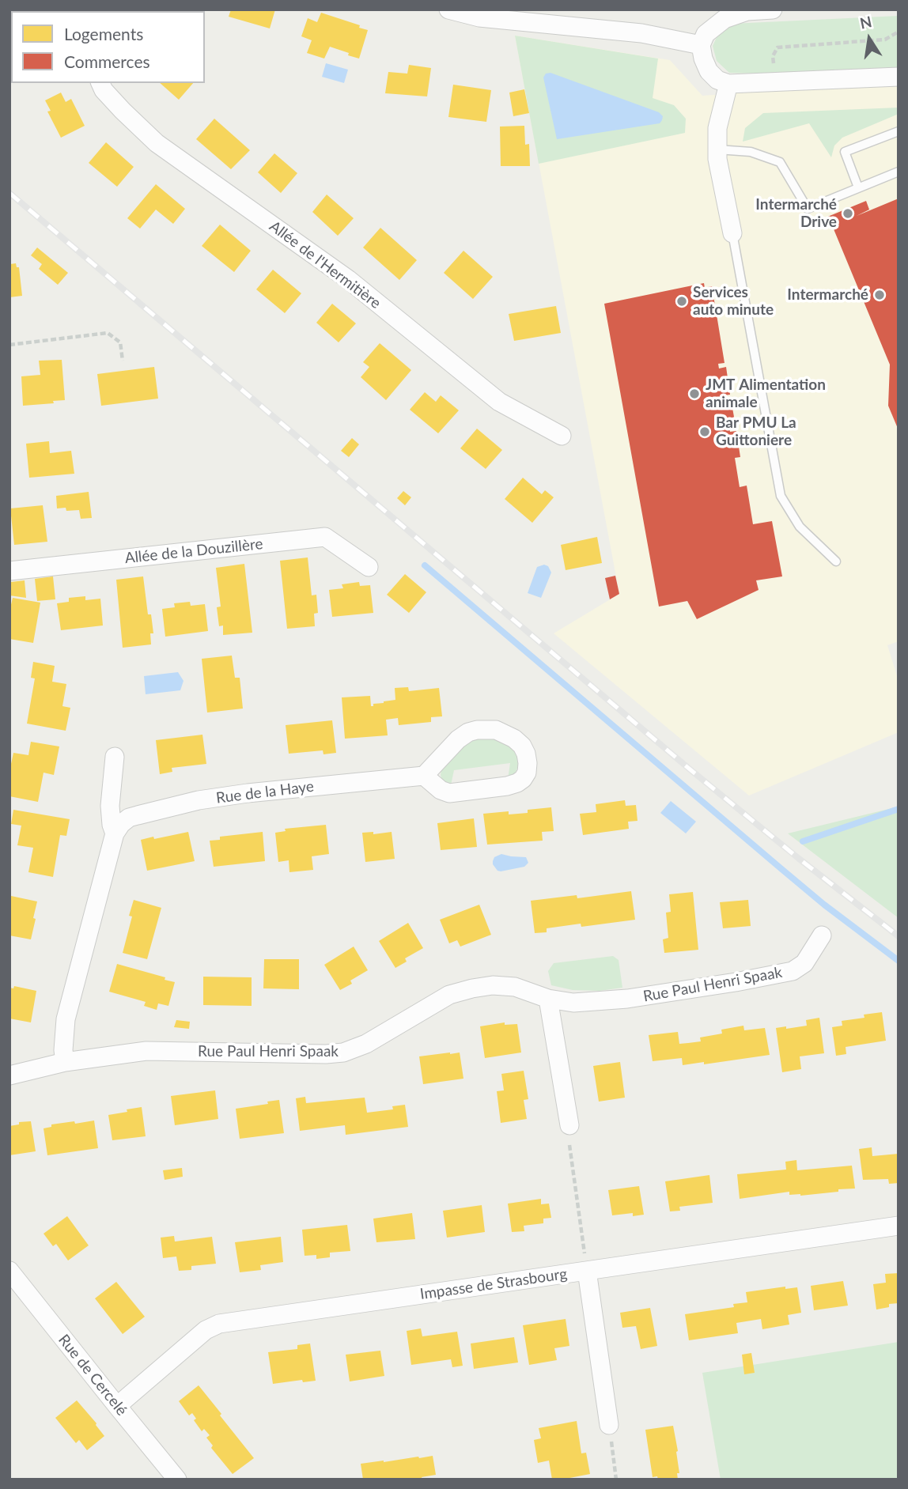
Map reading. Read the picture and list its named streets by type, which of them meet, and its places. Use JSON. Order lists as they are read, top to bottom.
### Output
{
  "streets": {
    "street": [
      "Allée de l'Hermitière",
      "Allée de la Douzillère",
      "Rue de la Haye",
      "Rue Paul Henri Spaak",
      "Impasse de Strasbourg",
      "Rue de Cercelé"
    ]
  },
  "crossings": [
    ["Impasse de Strasbourg", "Rue de Cercelé"]
  ],
  "places": [
    "Intermarché Drive",
    "Intermarché",
    "Services auto minute",
    "JMT Alimentation animale",
    "Bar PMU La Guittoniere"
  ],
  "legend": ["Logements", "Commerces"],
  "north": "top"
}
